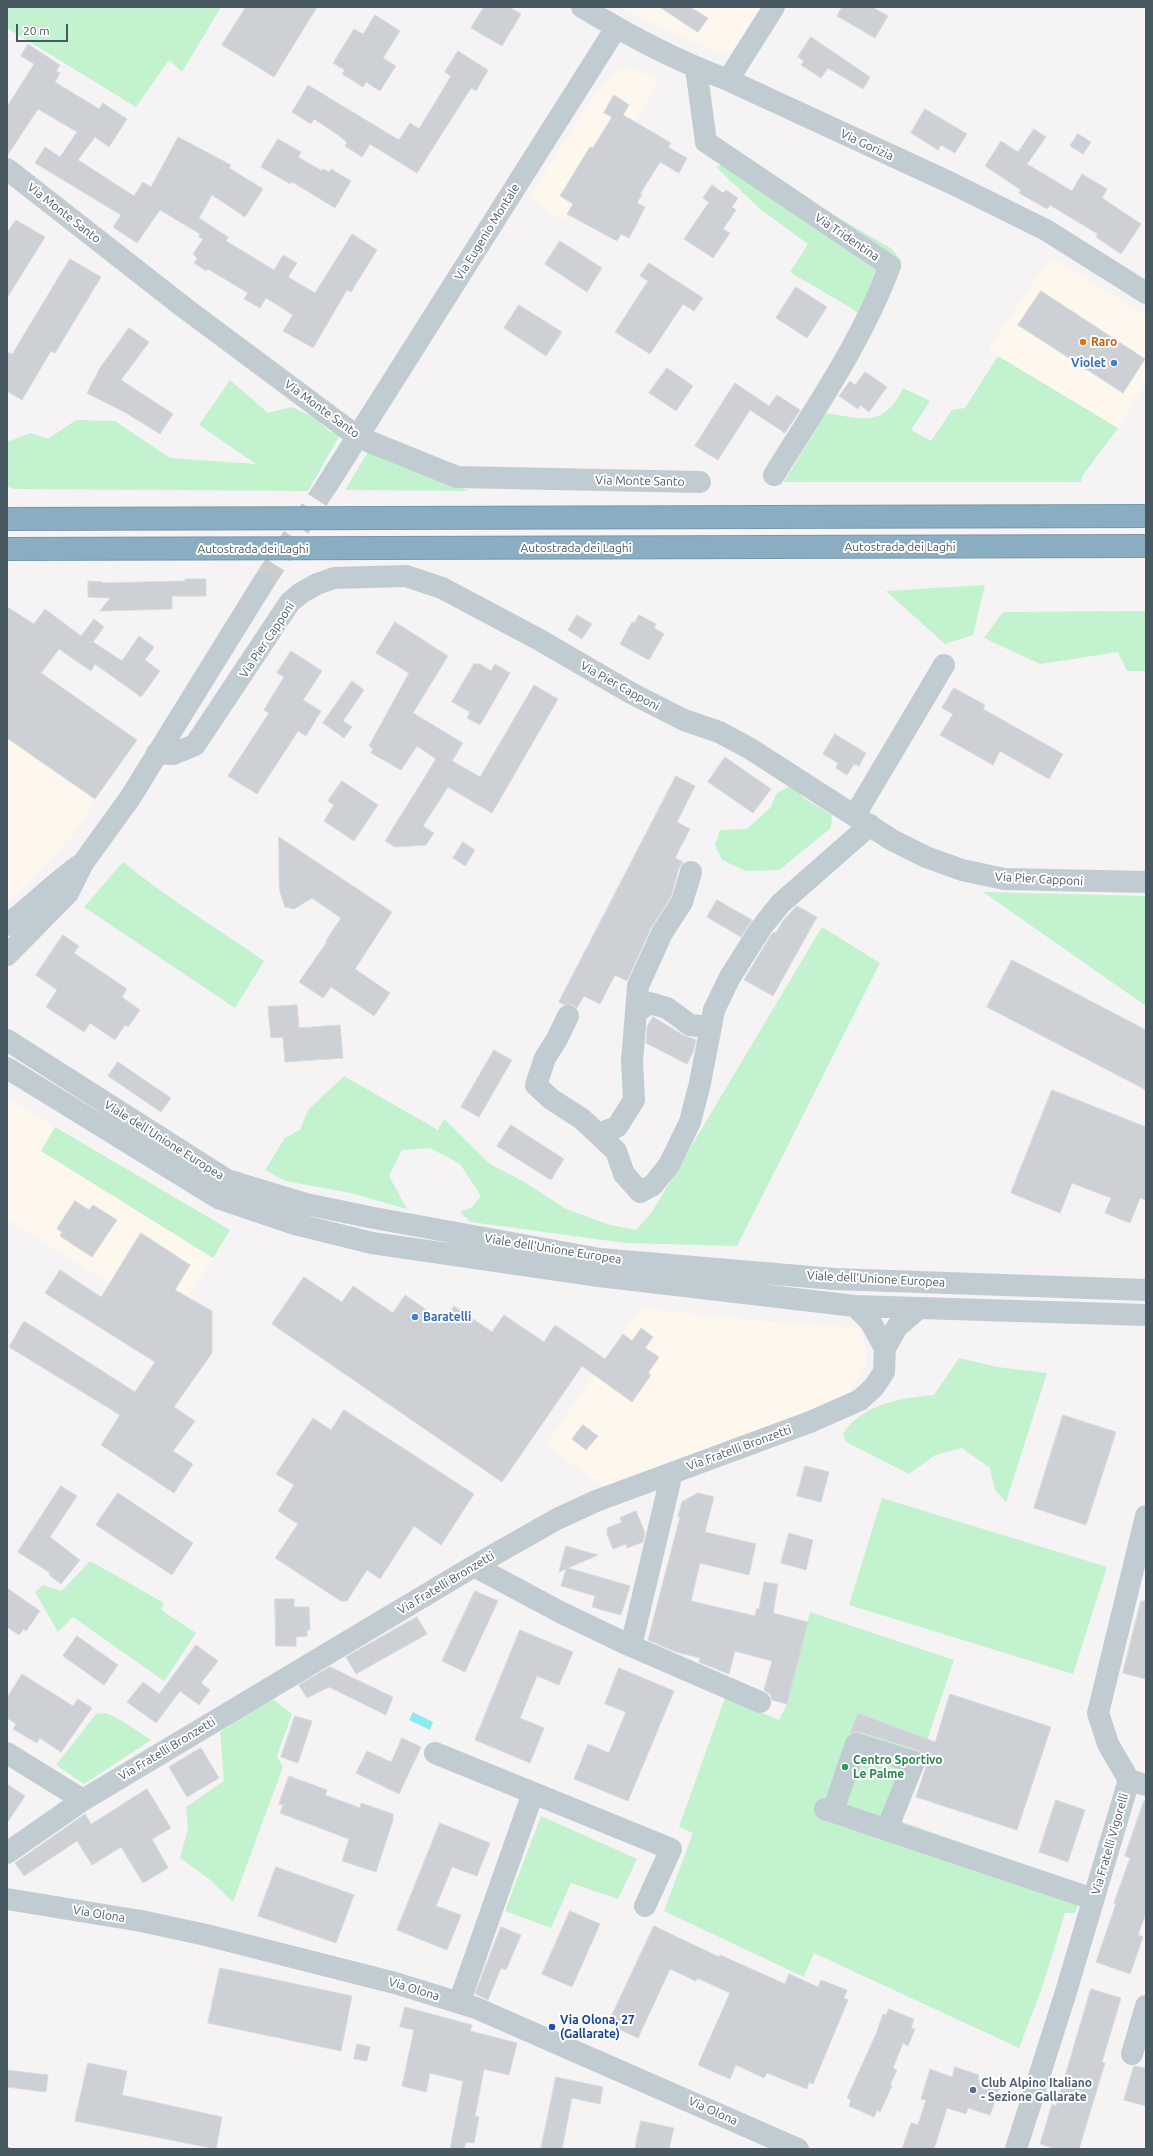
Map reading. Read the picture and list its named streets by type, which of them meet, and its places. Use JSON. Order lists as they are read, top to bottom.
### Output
{
  "streets": {
    "highway": ["Autostrada dei Laghi"],
    "street": [
      "Via Gorizia",
      "Via Monte Santo",
      "Via Eugenio Montale",
      "Via Tridentina",
      "Via Pier Capponi",
      "Viale dell'Unione Europea",
      "Via Fratelli Bronzetti",
      "Via Fratelli Vigorelli",
      "Via Olona"
    ]
  },
  "crossings": [
    ["Via Gorizia", "Via Eugenio Montale"],
    ["Via Gorizia", "Via Tridentina"],
    ["Via Monte Santo", "Via Eugenio Montale"],
    ["Viale dell'Unione Europea", "Via Fratelli Bronzetti"]
  ],
  "places": [
    "Raro",
    "Violet",
    "Baratelli",
    "Centro Sportivo Le Palme",
    "Via Olona, 27 (Gallarate)",
    "Club Alpino Italiano - Sezione Gallarate"
  ],
  "scale_bar": "20 m"
}
